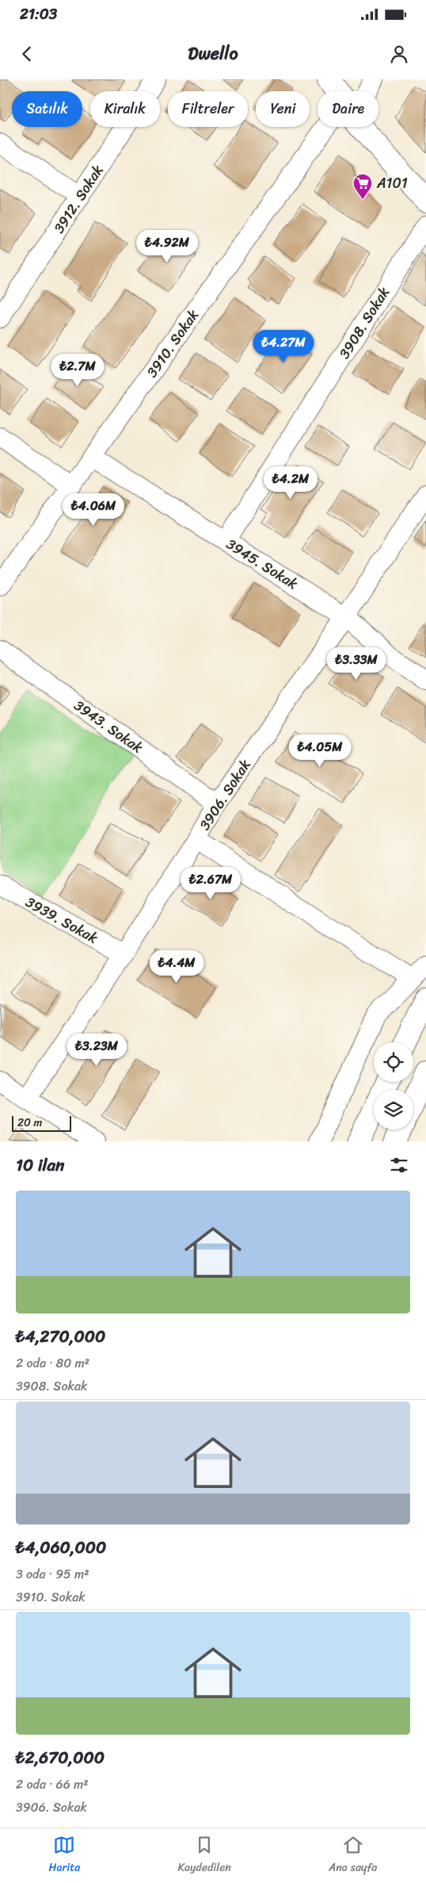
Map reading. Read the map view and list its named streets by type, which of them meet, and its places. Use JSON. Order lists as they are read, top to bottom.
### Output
{
  "streets": {
    "street": [
      "3912. Sokak",
      "3908. Sokak",
      "3910. Sokak",
      "3945. Sokak",
      "3943. Sokak",
      "3906. Sokak",
      "3939. Sokak"
    ]
  },
  "crossings": [
    ["3908. Sokak", "3945. Sokak"],
    ["3910. Sokak", "3945. Sokak"],
    ["3945. Sokak", "3906. Sokak"],
    ["3943. Sokak", "3906. Sokak"],
    ["3906. Sokak", "3939. Sokak"]
  ],
  "places": {
    "supermarket": ["A101"]
  },
  "scale_bar": "20 m",
  "page": {
    "status": "21:03",
    "header": "Dwello",
    "chip": [
      "Satılık",
      "Kiralık",
      "Filtreler",
      "Yeni",
      "Daire"
    ],
    "price": [
      "₺4.92M",
      "₺4.27M",
      "₺2.7M",
      "₺4.2M",
      "₺4.06M",
      "₺3.33M",
      "₺4.05M",
      "₺2.67M",
      "₺4.4M",
      "₺3.23M"
    ],
    "scale": "20 m",
    "heading": "10 ilan",
    "list": [
      {
        "name": "₺4,270,000",
        "note": "2 oda · 80 m² · 3908. Sokak"
      },
      {
        "name": "₺4,060,000",
        "note": "3 oda · 95 m² · 3910. Sokak"
      },
      {
        "name": "₺2,670,000",
        "note": "2 oda · 66 m² · 3906. Sokak"
      }
    ],
    "tabs": ["Harita", "Kaydedilen", "Ana sayfa"]
  }
}
